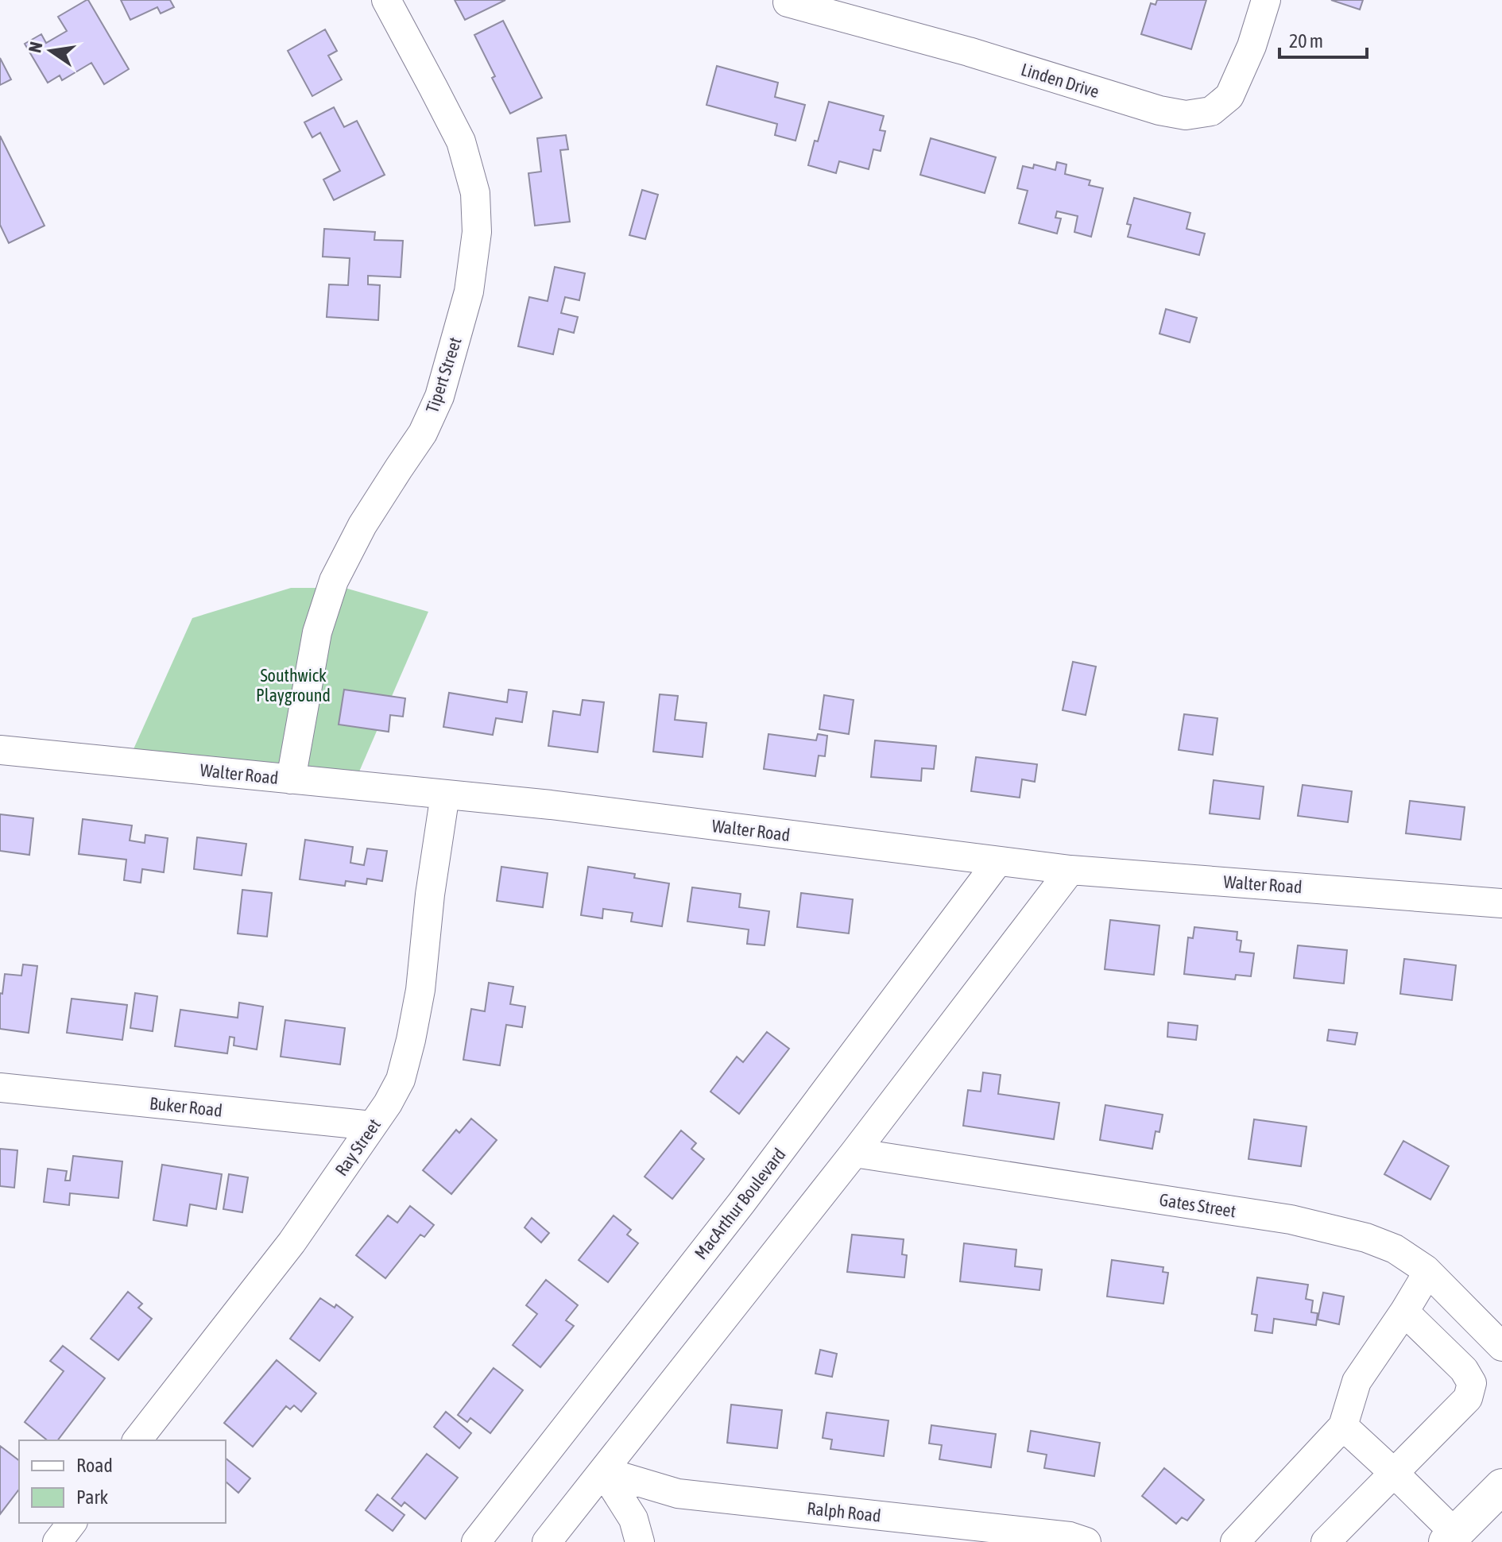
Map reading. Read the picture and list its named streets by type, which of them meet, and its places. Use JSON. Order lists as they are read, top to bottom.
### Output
{
  "streets": {
    "street": [
      "Linden Drive",
      "Tipert Street",
      "Walter Road",
      "Buker Road",
      "Ray Street",
      "MacArthur Boulevard",
      "Gates Street",
      "Ralph Road"
    ]
  },
  "crossings": [
    ["Tipert Street", "Walter Road"],
    ["Walter Road", "Ray Street"],
    ["Walter Road", "MacArthur Boulevard"],
    ["Buker Road", "Ray Street"]
  ],
  "parks": ["Southwick Playground"],
  "legend": ["Road", "Park"],
  "scale_bar": "20 m",
  "north": "left"
}
